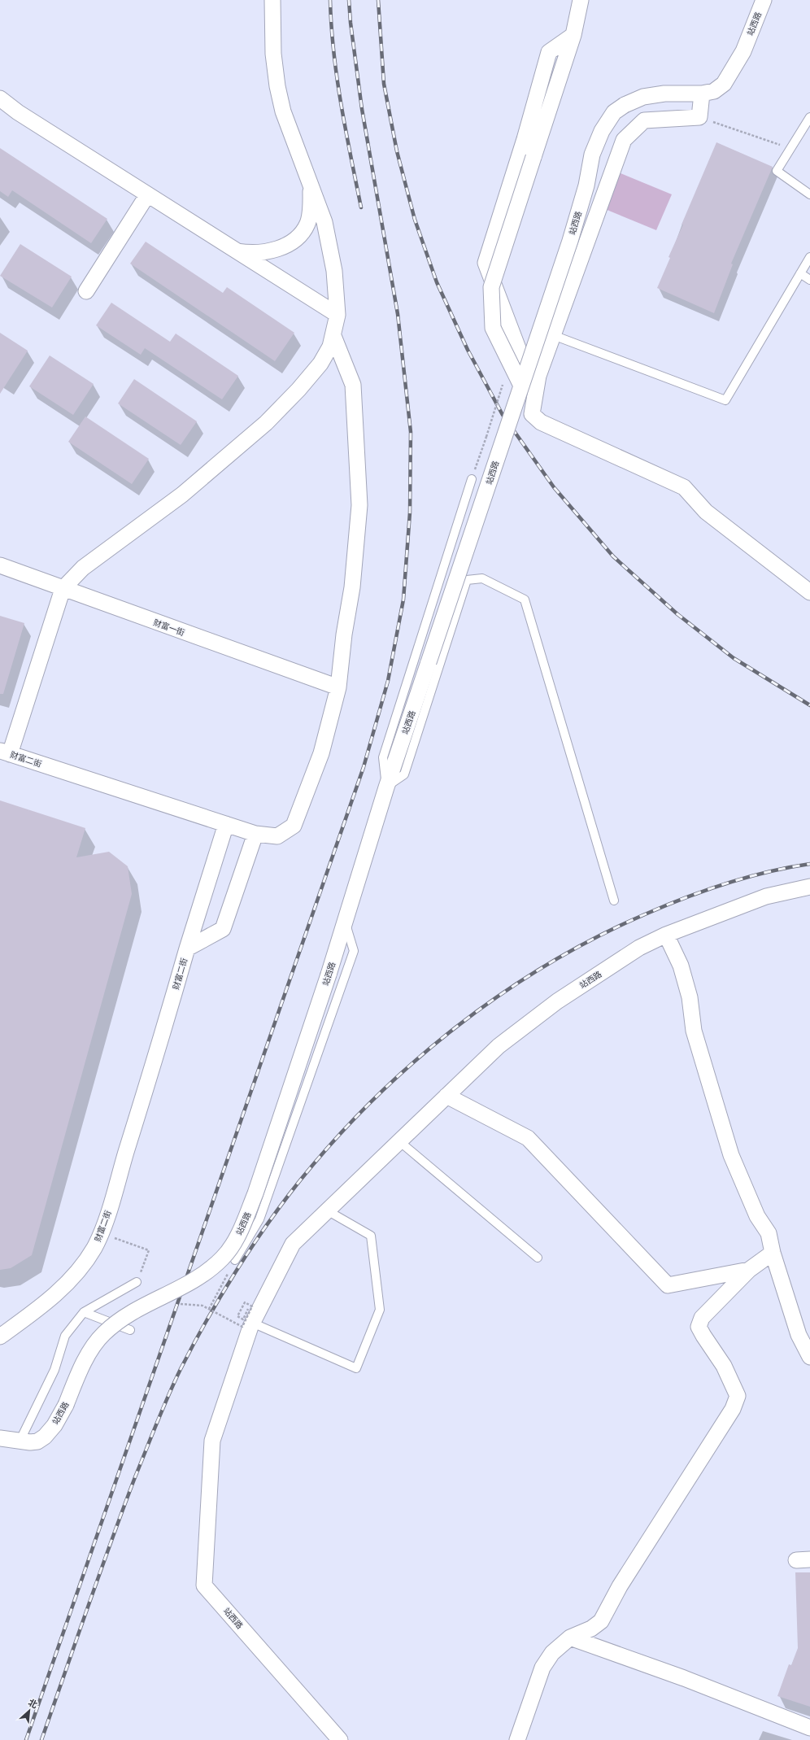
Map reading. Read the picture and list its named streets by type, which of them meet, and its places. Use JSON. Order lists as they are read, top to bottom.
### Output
{
  "streets": {
    "street": ["站西路", "财富一街", "财富二街"]
  },
  "north": "top right"
}
